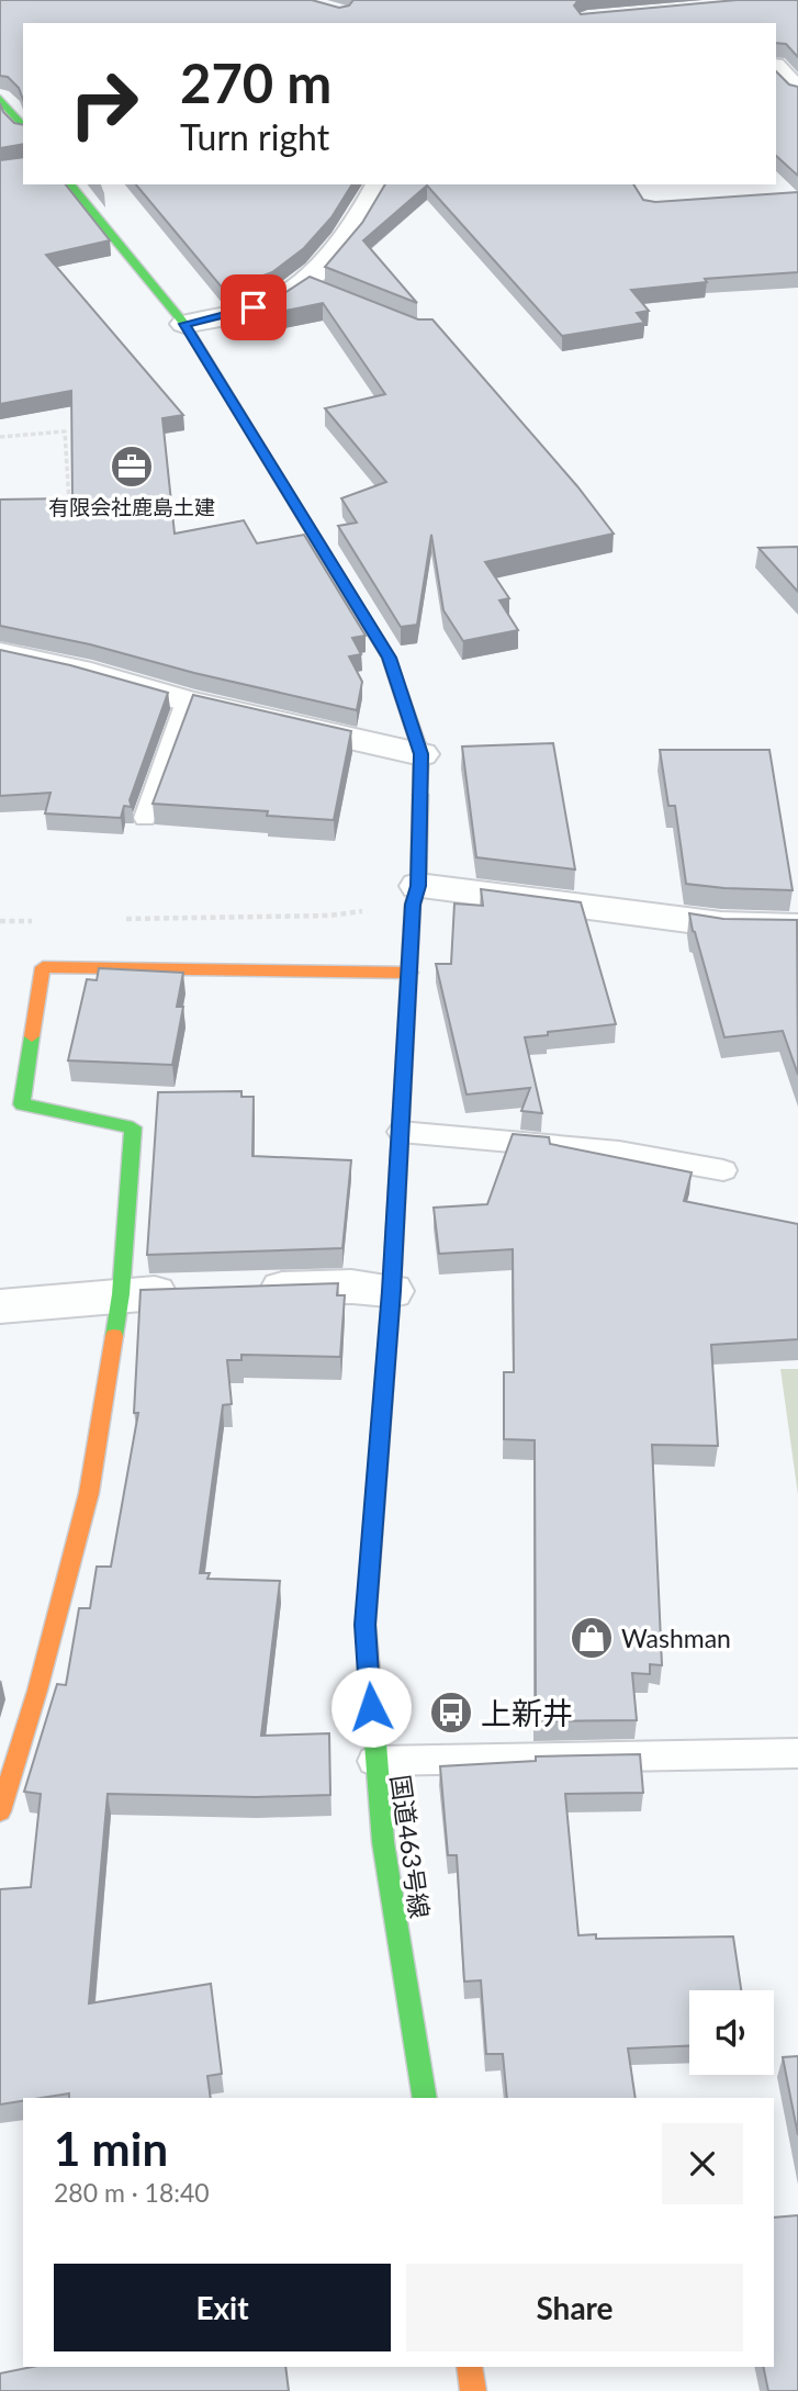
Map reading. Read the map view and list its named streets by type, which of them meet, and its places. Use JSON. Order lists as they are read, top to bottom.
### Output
{
  "streets": {
    "main road": ["国道463号線"]
  },
  "places": {
    "office": ["有限会社鹿島土建"],
    "shop": ["Washman"],
    "bus stop": ["上新井"]
  },
  "page": {
    "turn": ["270 m", "Turn right"],
    "heading": ["1 min", "280 m · 18:40"],
    "buttons": ["Exit", "Share"]
  }
}
